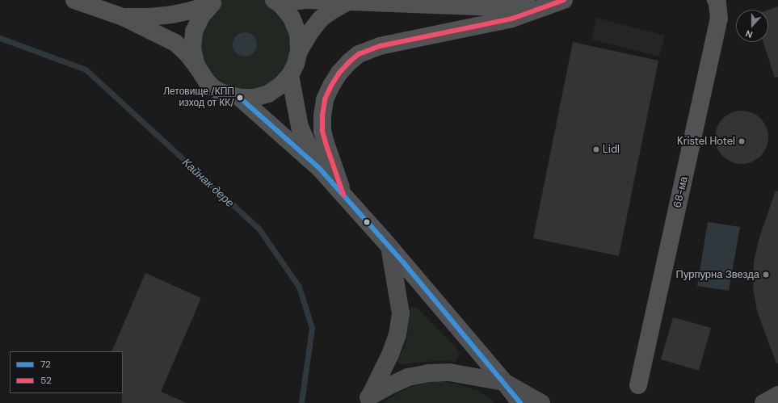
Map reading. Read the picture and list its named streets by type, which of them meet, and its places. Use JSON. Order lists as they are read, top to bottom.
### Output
{
  "streets": {
    "street": ["68-ма"]
  },
  "water": ["Кайнак дере"],
  "places": [
    "Летовище /КПП изход от КК/",
    "Kristel Hotel",
    "Lidl",
    "Пурпурна Звезда"
  ],
  "lines": ["transit line 52", "transit line 72"],
  "legend": ["72", "52"],
  "north": "bottom"
}
